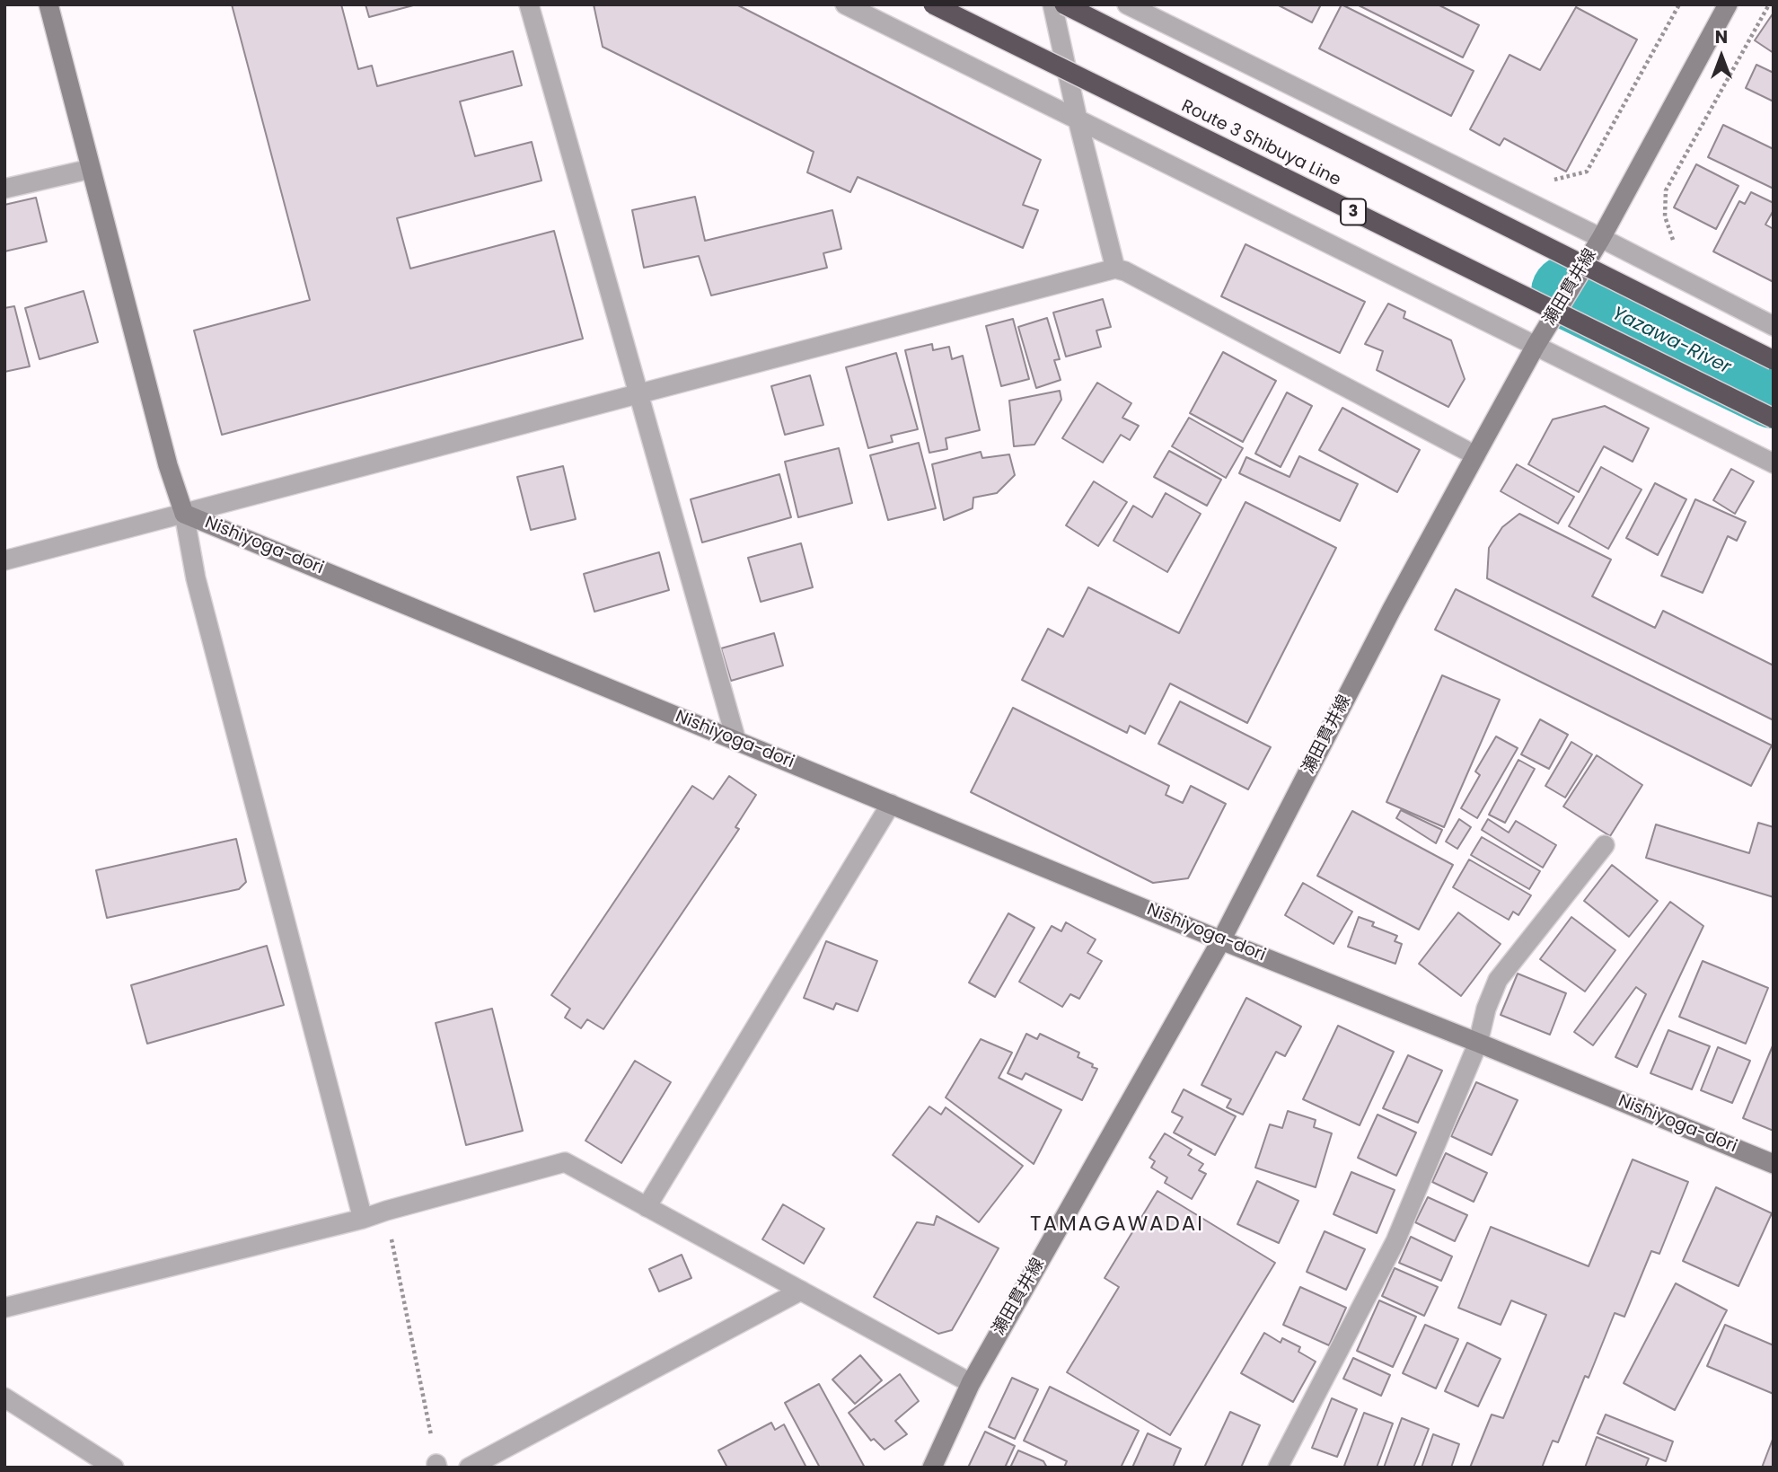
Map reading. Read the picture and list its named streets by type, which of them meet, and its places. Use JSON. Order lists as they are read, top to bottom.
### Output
{
  "streets": {
    "highway": ["Route 3 Shibuya Line", "3"],
    "street": ["瀬田貫井線", "Nishiyoga-dori"]
  },
  "crossings": [
    ["瀬田貫井線", "Nishiyoga-dori"]
  ],
  "districts": ["TAMAGAWADAI"],
  "water": ["Yazawa-River"],
  "north": "top"
}
